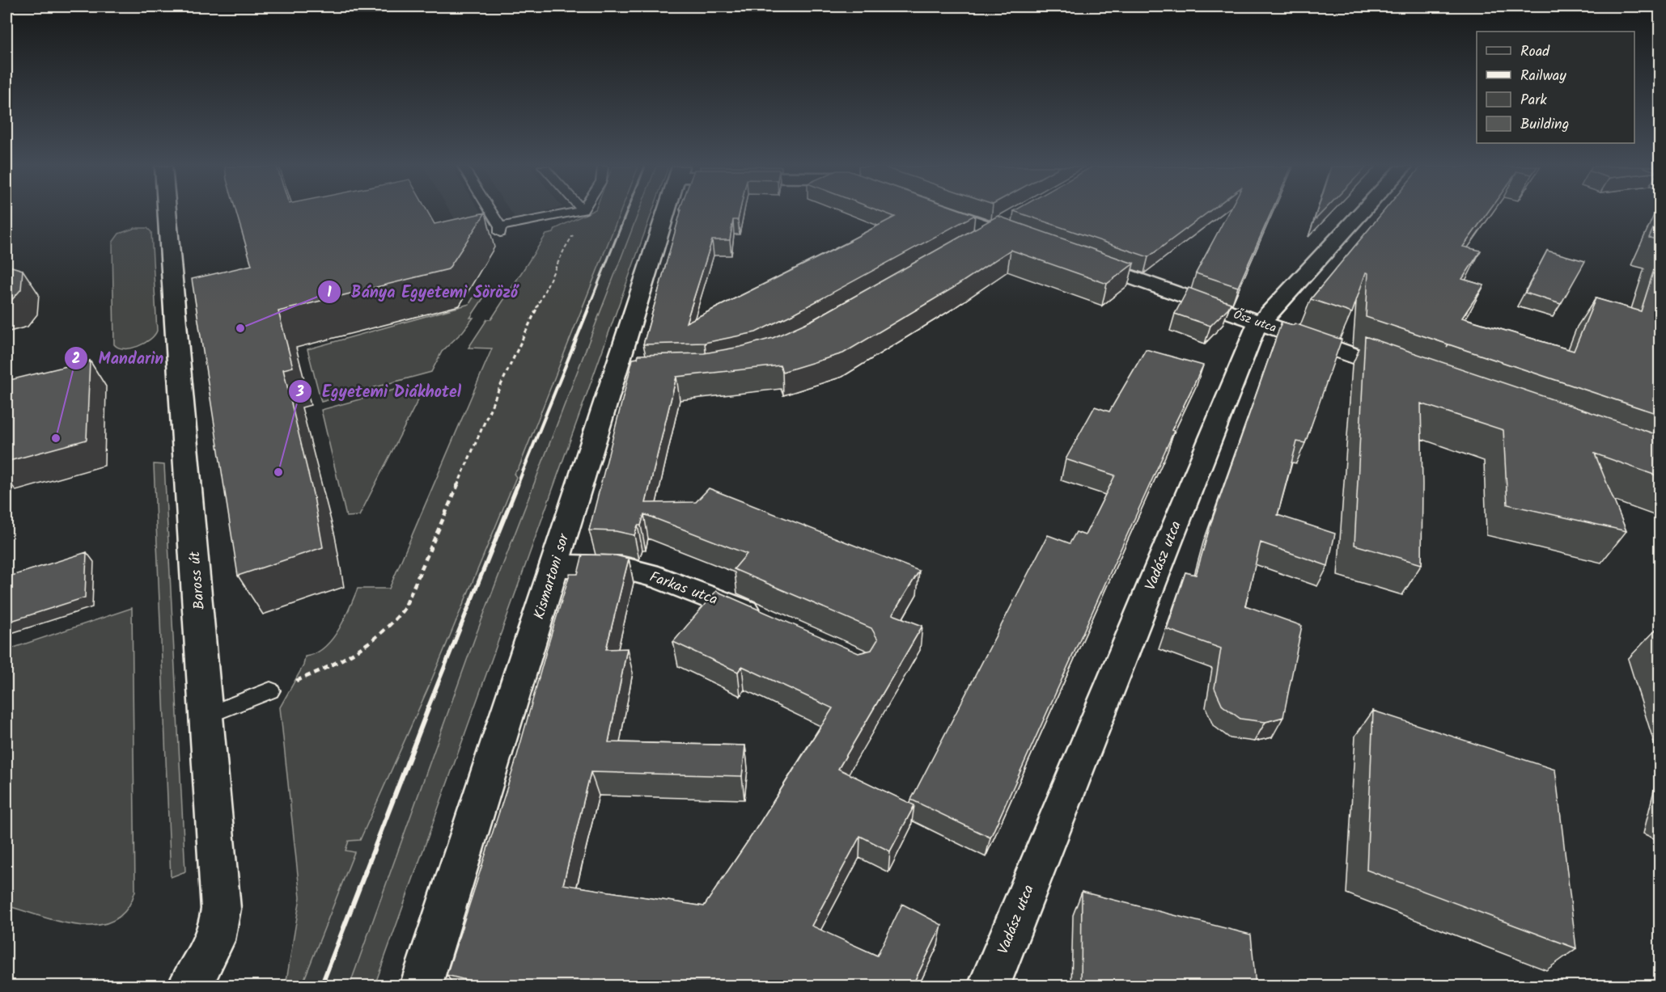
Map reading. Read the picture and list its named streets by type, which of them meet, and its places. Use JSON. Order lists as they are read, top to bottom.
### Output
{
  "streets": {
    "street": [
      "Ősz utca",
      "Vadász utca",
      "Kismartoni sor",
      "Baross út",
      "Farkas utca"
    ]
  },
  "crossings": [
    ["Ősz utca", "Vadász utca"],
    ["Kismartoni sor", "Farkas utca"]
  ],
  "places": ["Bánya Egyetemi Söröző", "Mandarin", "Egyetemi Diákhotel"],
  "legend": [
    "Road",
    "Railway",
    "Park",
    "Building"
  ]
}
